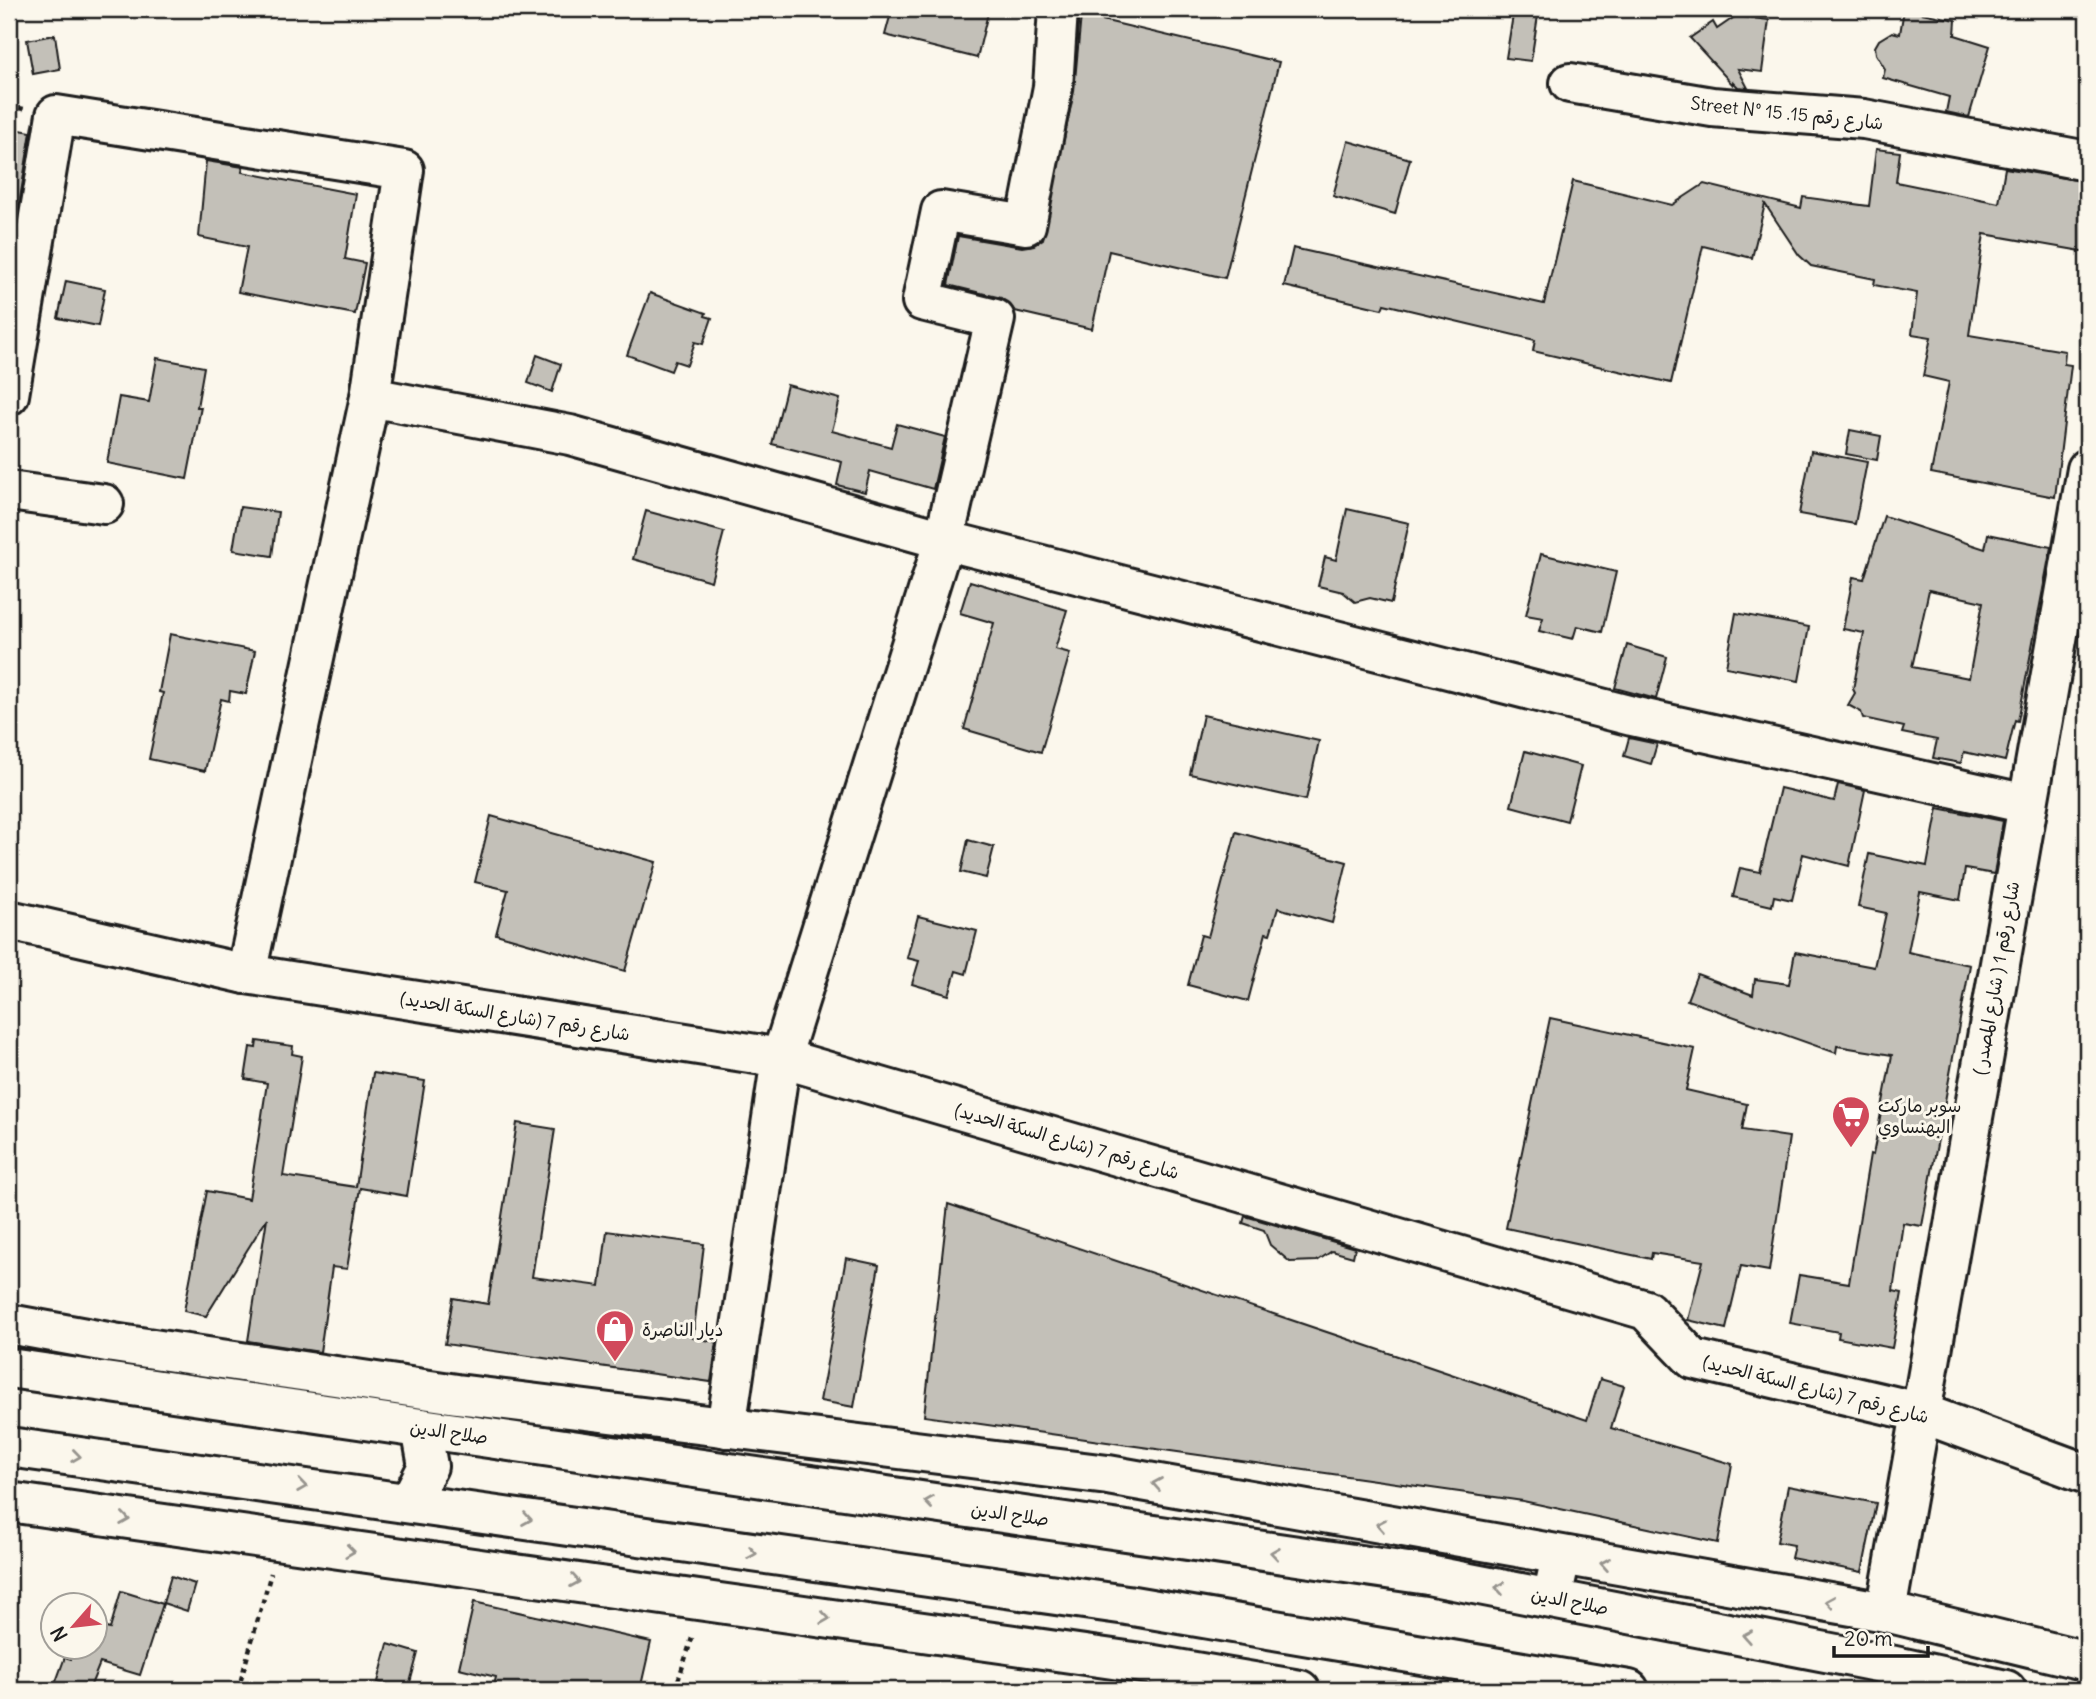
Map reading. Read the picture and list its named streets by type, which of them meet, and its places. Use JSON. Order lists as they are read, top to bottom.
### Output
{
  "streets": {
    "main road": [
      "Street N° 15 .شارع رقم 15",
      "شارع رقم 1 ( شارع المصدر )",
      "شارع رقم 7 (شارع السكة الحديد)",
      "صلاح الدين"
    ]
  },
  "crossings": [
    ["شارع رقم 1 ( شارع المصدر )", "شارع رقم 7 (شارع السكة الحديد)"]
  ],
  "places": {
    "supermarket": ["سوبر ماركت البهنساوي"],
    "shop": ["ديار الناصرة"]
  },
  "scale_bar": "20 m",
  "north": "bottom left"
}
